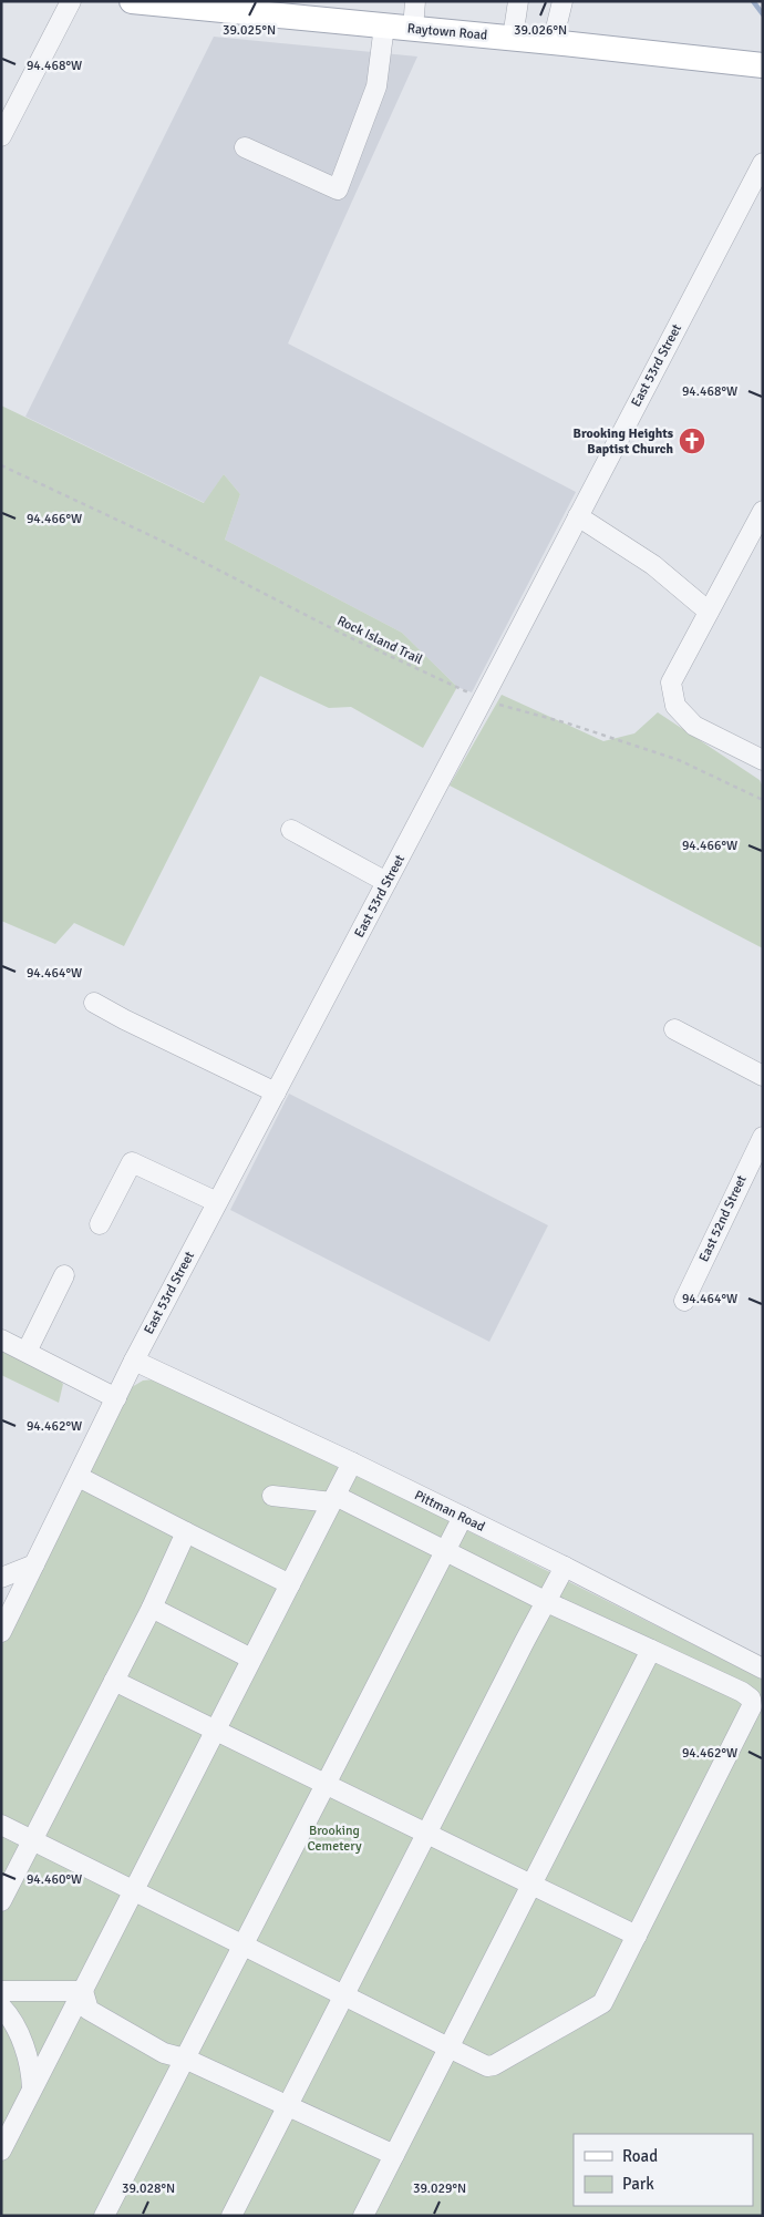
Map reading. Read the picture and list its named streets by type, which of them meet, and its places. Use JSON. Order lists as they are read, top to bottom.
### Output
{
  "streets": {
    "main road": ["Raytown Road"],
    "street": ["East 53rd Street", "East 52nd Street", "Pittman Road"],
    "path": ["Rock Island Trail"]
  },
  "crossings": [
    ["East 53rd Street", "Rock Island Trail"],
    ["East 53rd Street", "Pittman Road"]
  ],
  "parks": ["Brooking Cemetery"],
  "places": {
    "church": ["Brooking Heights Baptist Church"]
  },
  "legend": ["Road", "Park"],
  "coordinates": [
    "39.025°N",
    "39.026°N",
    "94.468°W",
    "94.466°W",
    "94.464°W",
    "94.462°W",
    "94.460°W",
    "39.028°N",
    "39.029°N"
  ]
}
